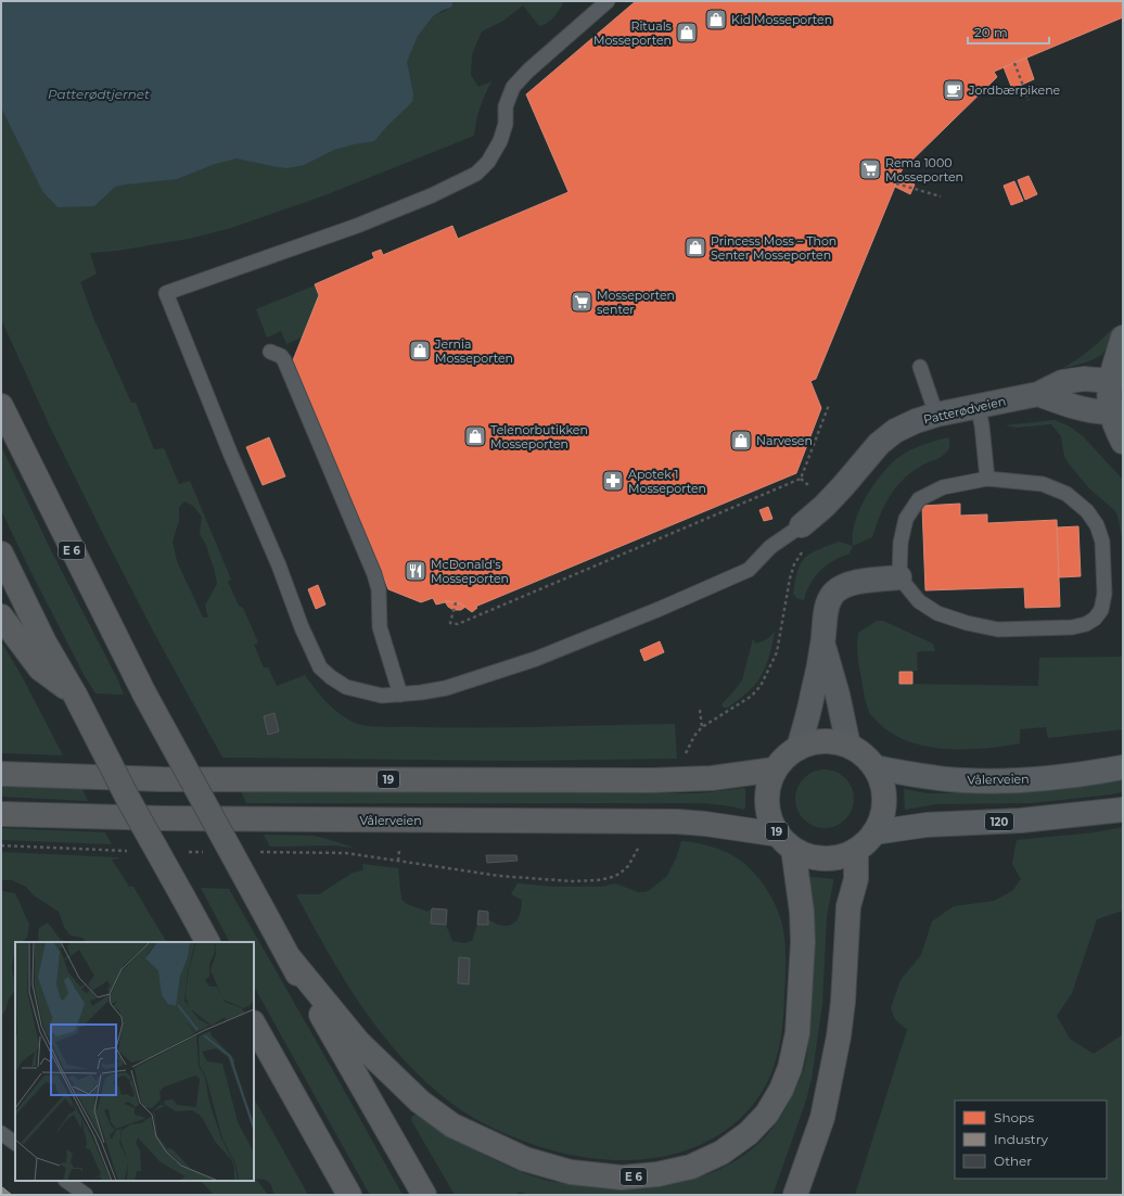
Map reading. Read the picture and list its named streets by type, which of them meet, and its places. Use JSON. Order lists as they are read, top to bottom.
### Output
{
  "streets": {
    "highway": ["E 6", "19", "Vålerveien"],
    "main road": ["120"],
    "street": ["Patterødveien"]
  },
  "crossings": [
    ["E 6", "19"],
    ["E 6", "Vålerveien"],
    ["E 6", "120"],
    ["19", "Vålerveien"],
    ["19", "120"],
    ["Vålerveien", "120"]
  ],
  "water": ["Patterødtjernet"],
  "places": {
    "shop": [
      "Kid Mosseporten",
      "Rituals Mosseporten",
      "Princess Moss – Thon Senter Mosseporten",
      "Jernia Mosseporten",
      "Telenorbutikken Mosseporten",
      "Narvesen"
    ],
    "cafe": ["Jordbærpikene"],
    "supermarket": ["Rema 1000 Mosseporten", "Mosseporten senter"],
    "pharmacy": ["Apotek 1 Mosseporten"],
    "restaurant": ["McDonald's Mosseporten"]
  },
  "legend": ["Shops", "Industry", "Other"],
  "scale_bar": "20 m"
}
